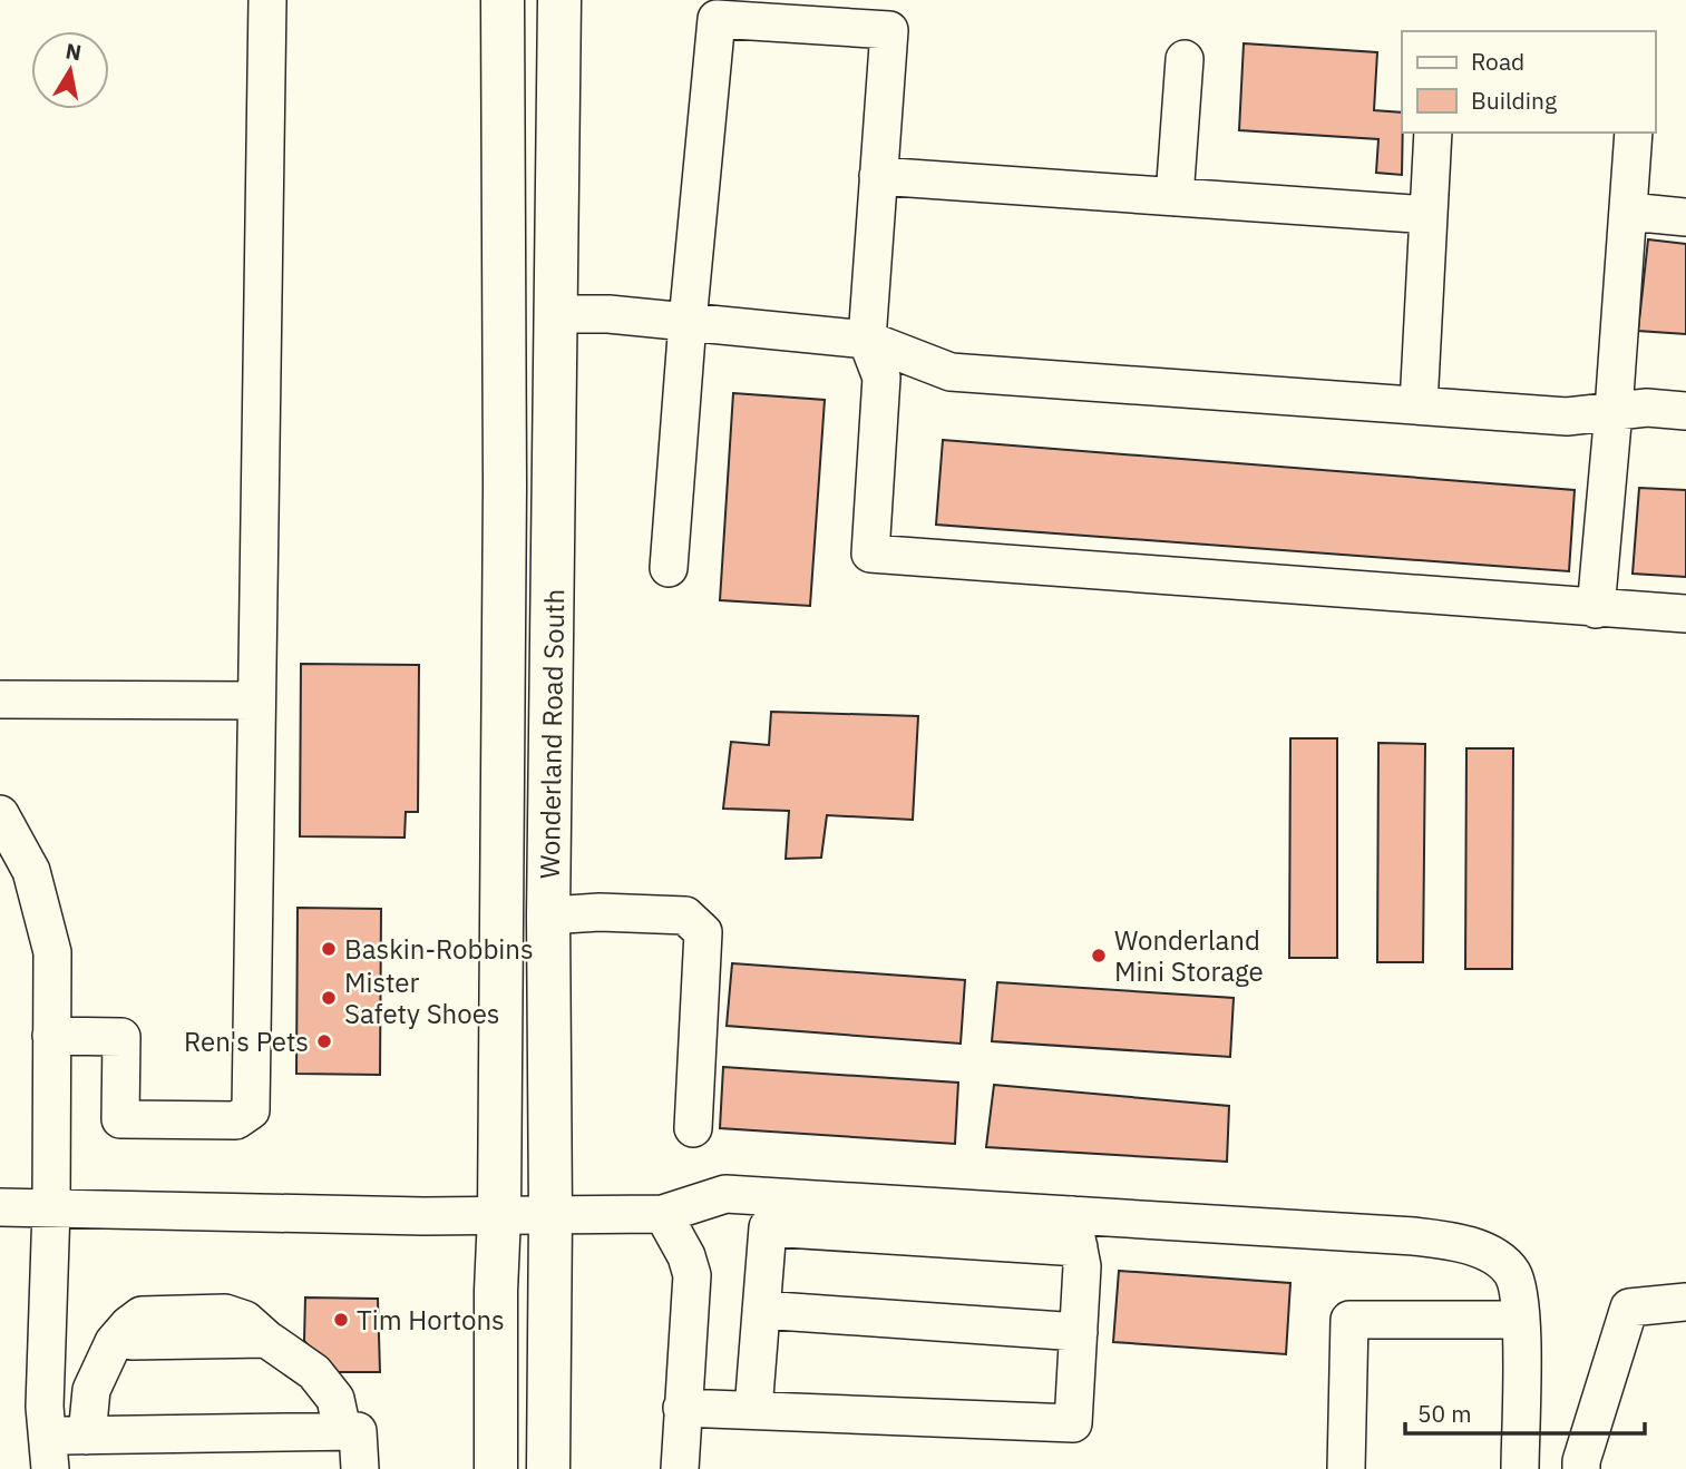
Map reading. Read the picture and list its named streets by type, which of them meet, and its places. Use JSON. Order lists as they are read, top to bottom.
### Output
{
  "streets": {
    "main road": ["Wonderland Road South"]
  },
  "places": [
    "Baskin-Robbins",
    "Wonderland Mini Storage",
    "Mister Safety Shoes",
    "Ren's Pets",
    "Tim Hortons"
  ],
  "legend": ["Road", "Building"],
  "scale_bar": "50 m",
  "north": "top"
}
